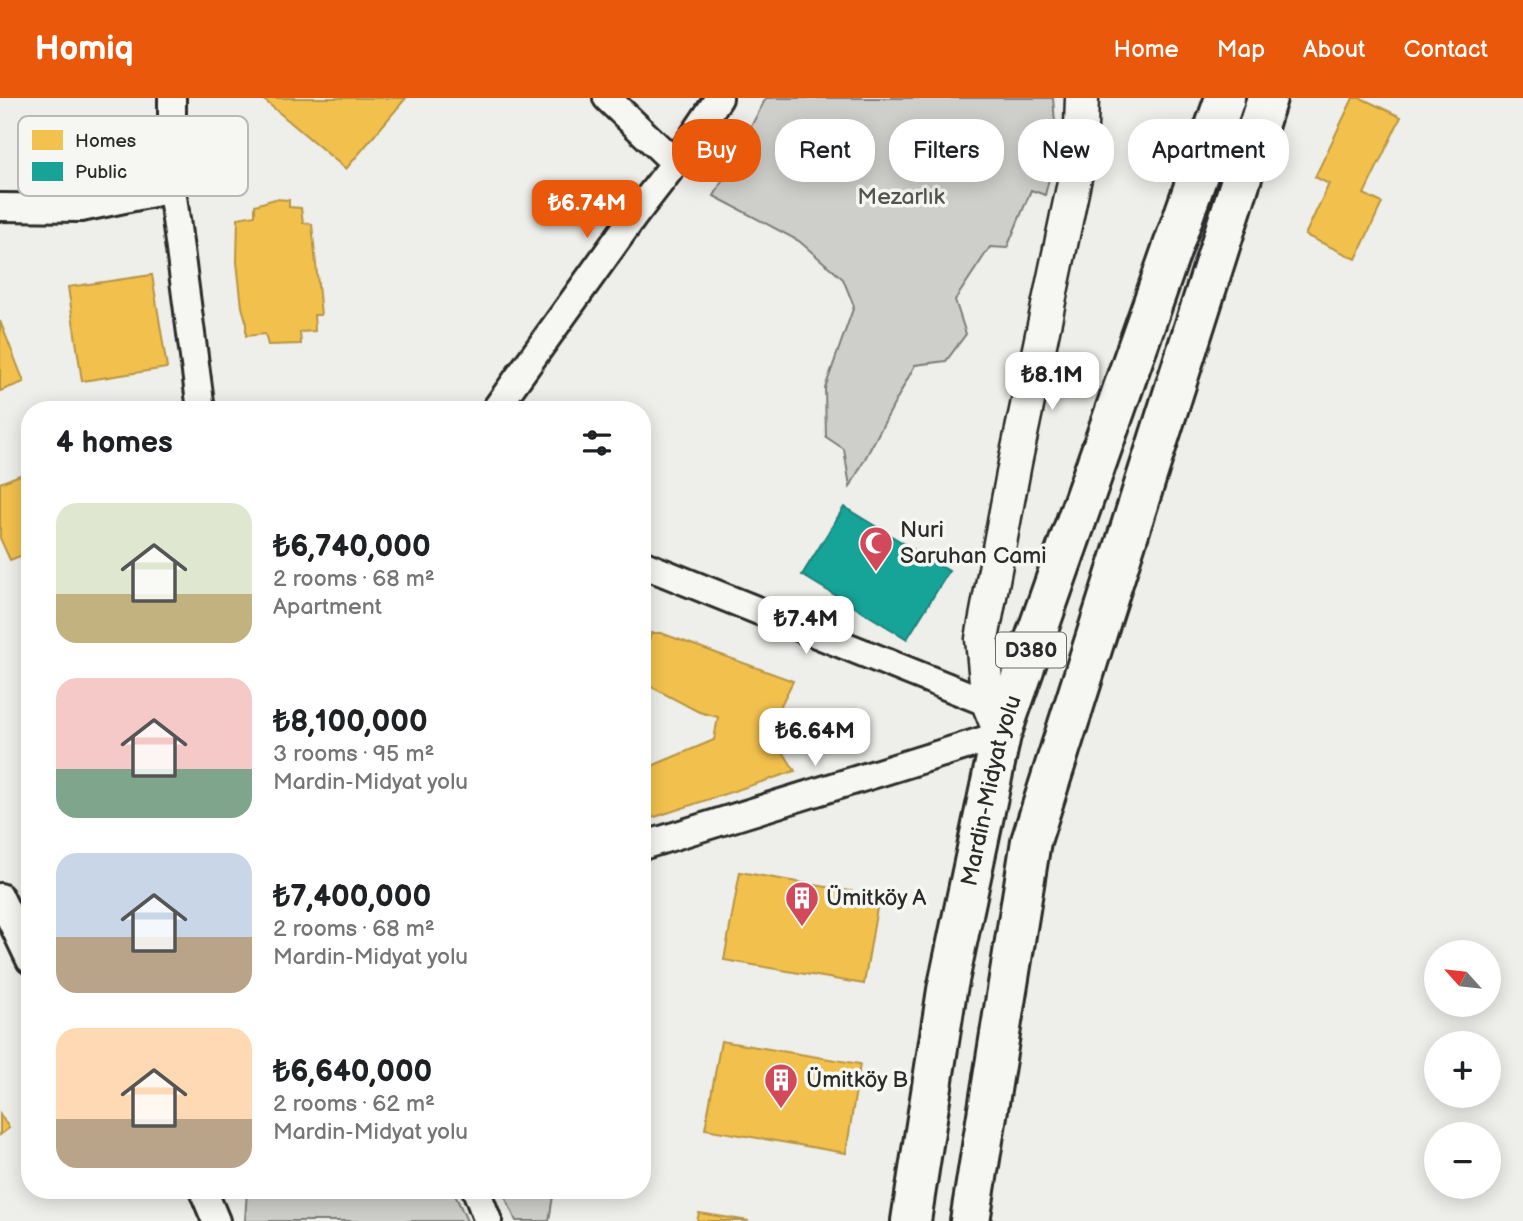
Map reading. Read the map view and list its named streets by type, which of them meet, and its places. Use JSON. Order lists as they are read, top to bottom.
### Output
{
  "streets": {
    "highway": ["D380", "Mardin-Midyat yolu"]
  },
  "parks": ["Mezarlık"],
  "places": {
    "mosque": ["Nuri Saruhan Cami"],
    "building": ["Ümitköy A", "Ümitköy B"]
  },
  "legend": ["Homes", "Public"],
  "north": "top left",
  "page": {
    "header": "Homiq",
    "nav": [
      "Home",
      "Map",
      "About",
      "Contact"
    ],
    "chip": [
      "Buy",
      "Rent",
      "Filters",
      "New",
      "Apartment"
    ],
    "price": [
      "₺6.74M",
      "₺8.1M",
      "₺7.4M",
      "₺6.64M"
    ],
    "heading": "4 homes",
    "list": [
      {
        "name": "₺6,740,000",
        "note": "2 rooms · 68 m² · Apartment"
      },
      {
        "name": "₺8,100,000",
        "note": "3 rooms · 95 m² · Mardin-Midyat yolu"
      },
      {
        "name": "₺7,400,000",
        "note": "2 rooms · 68 m² · Mardin-Midyat yolu"
      },
      {
        "name": "₺6,640,000",
        "note": "2 rooms · 62 m² · Mardin-Midyat yolu"
      }
    ],
    "map_buttons": ["+", "−"]
  }
}
